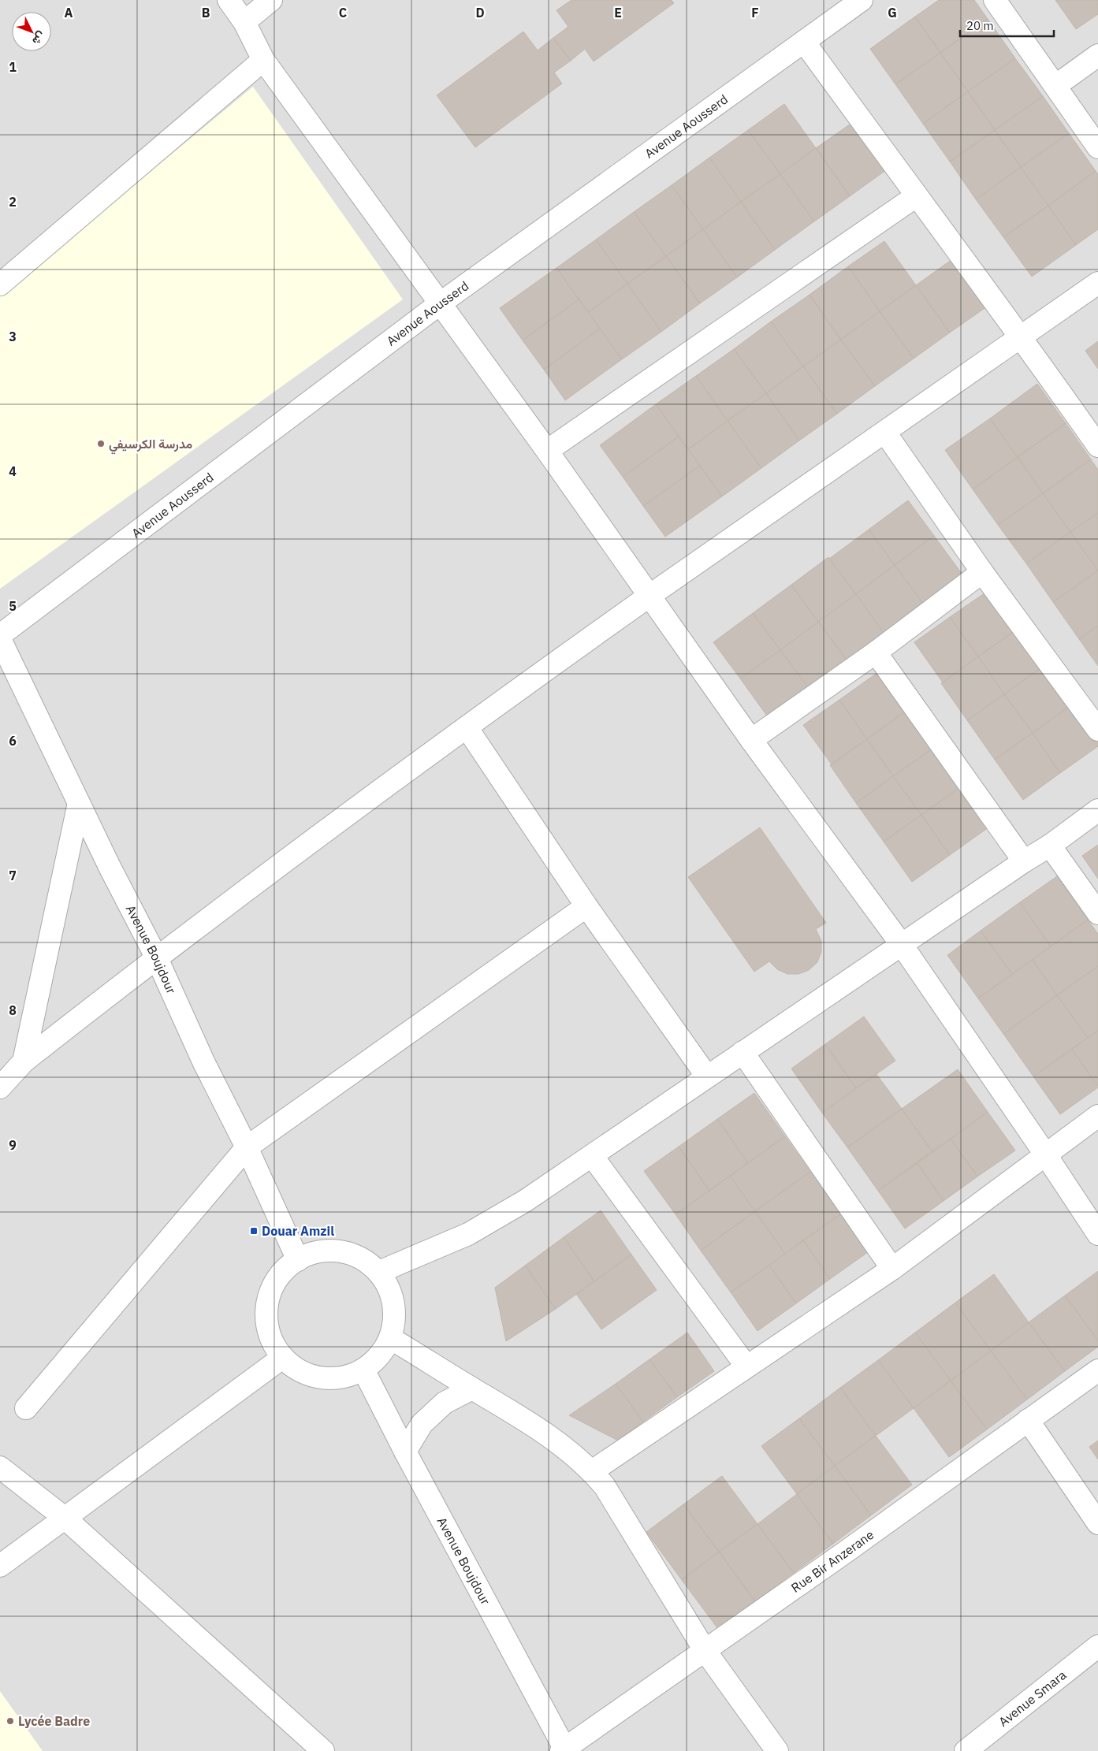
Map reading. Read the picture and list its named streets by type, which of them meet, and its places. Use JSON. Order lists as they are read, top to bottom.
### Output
{
  "streets": {
    "street": [
      "Avenue Aousserd",
      "Avenue Boujdour",
      "Rue Bir Anzerane",
      "Avenue Smara"
    ]
  },
  "crossings": [
    ["Avenue Boujdour", "Rue Bir Anzerane"]
  ],
  "places": {
    "other": ["مدرسة الكرسيفي", "Lycée Badre"],
    "transit": ["Douar Amzil"]
  },
  "scale_bar": "20 m",
  "north": "bottom right",
  "grid": {
    "columns": [
      "A",
      "B",
      "C",
      "D",
      "E",
      "F",
      "G"
    ],
    "rows": [
      "1",
      "2",
      "3",
      "4",
      "5",
      "6",
      "7",
      "8",
      "9"
    ]
  }
}
